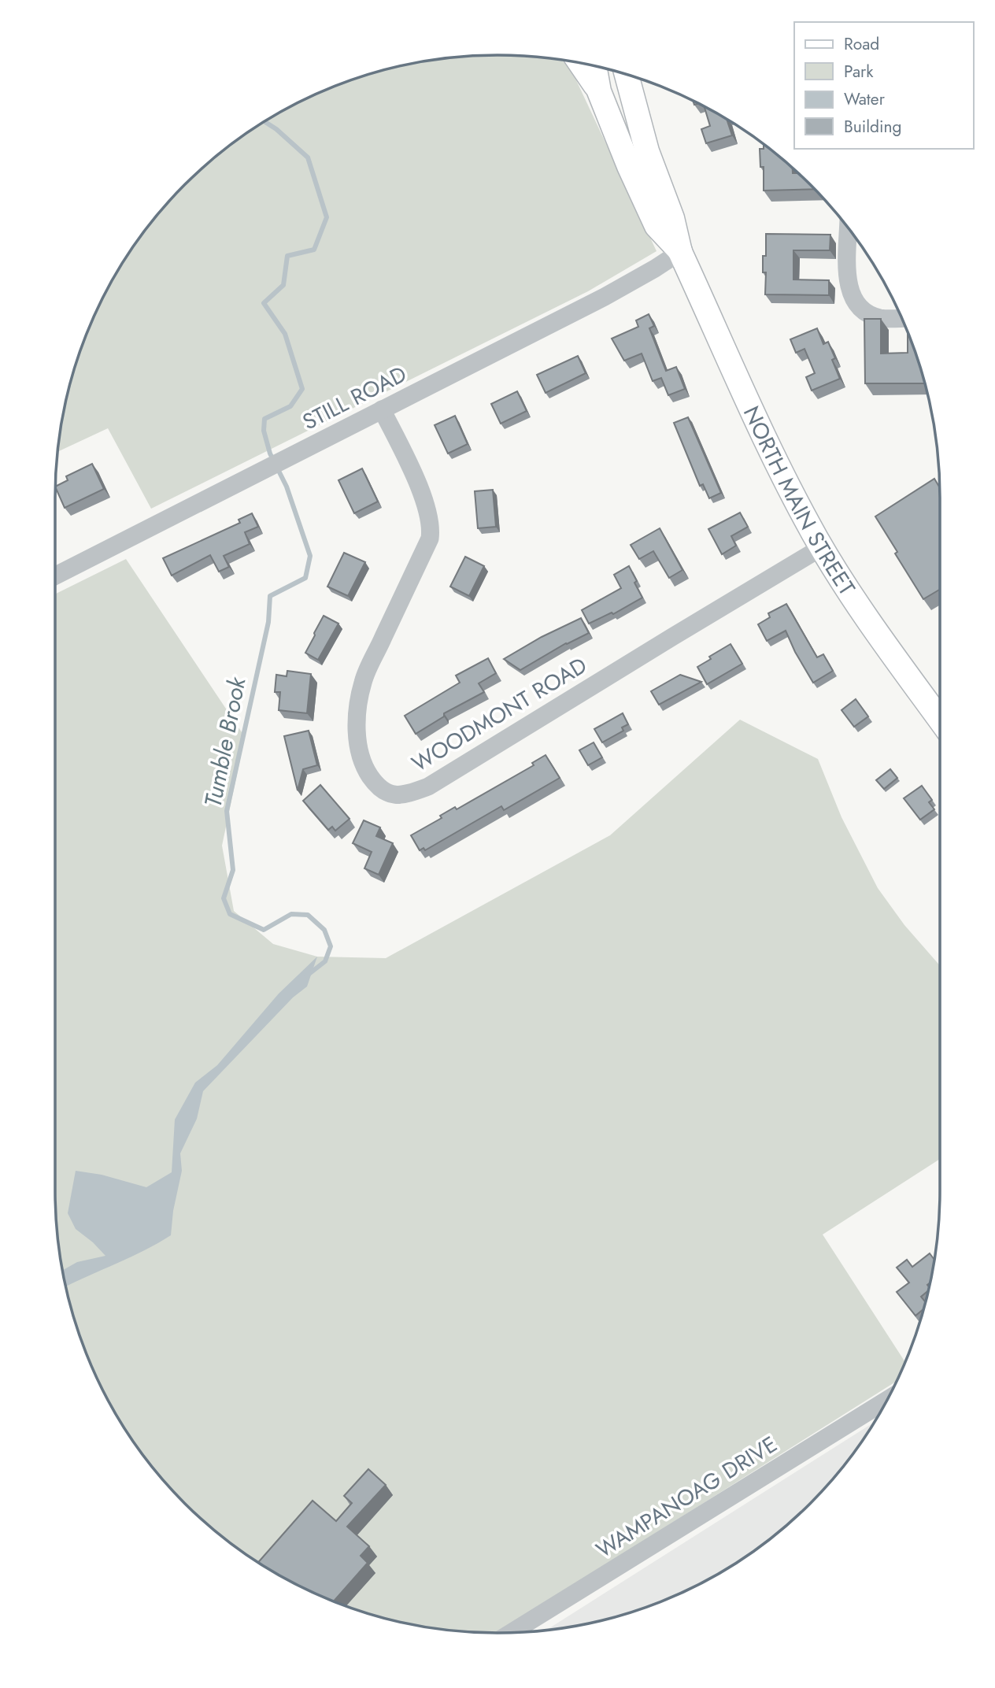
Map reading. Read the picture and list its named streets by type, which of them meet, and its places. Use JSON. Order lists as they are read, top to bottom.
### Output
{
  "streets": {
    "main road": ["NORTH MAIN STREET"],
    "street": ["STILL ROAD", "WOODMONT ROAD", "WAMPANOAG DRIVE"]
  },
  "crossings": [
    ["STILL ROAD", "NORTH MAIN STREET"],
    ["STILL ROAD", "WOODMONT ROAD"],
    ["NORTH MAIN STREET", "WOODMONT ROAD"]
  ],
  "water": ["Tumble Brook"],
  "legend": [
    "Road",
    "Park",
    "Water",
    "Building"
  ]
}
